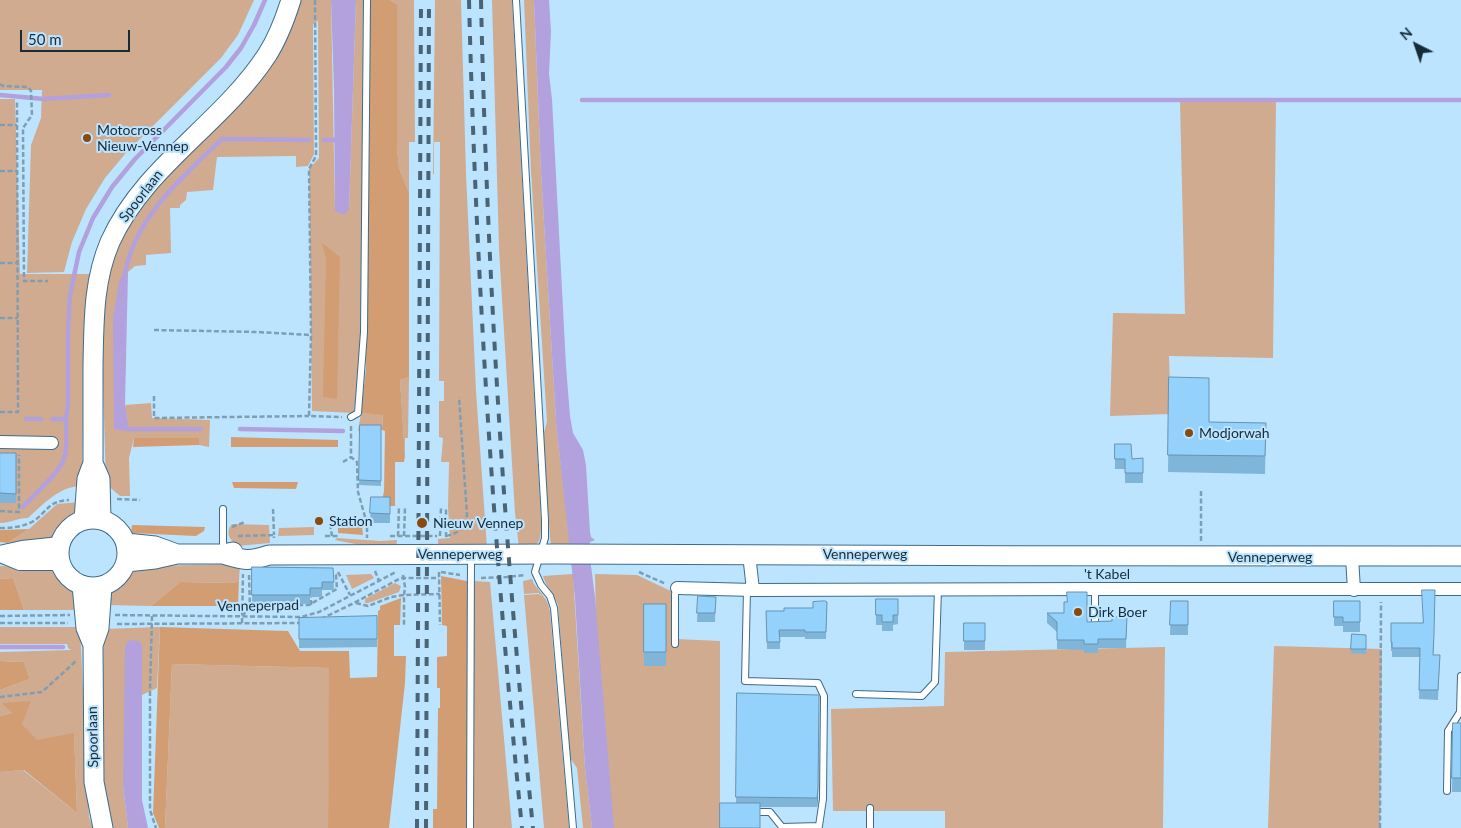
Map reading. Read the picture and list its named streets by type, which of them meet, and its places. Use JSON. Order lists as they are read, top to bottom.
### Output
{
  "streets": {
    "main road": ["Spoorlaan", "Venneperweg"],
    "street": ["'t Kabel"],
    "path": ["Venneperpad"]
  },
  "crossings": [
    ["Spoorlaan", "Venneperweg"],
    ["Spoorlaan", "Venneperpad"]
  ],
  "places": [
    "Motocross Nieuw-Vennep",
    "Modjorwah",
    "Station",
    "Nieuw Vennep",
    "Dirk Boer"
  ],
  "scale_bar": "50 m",
  "north": "top left"
}
